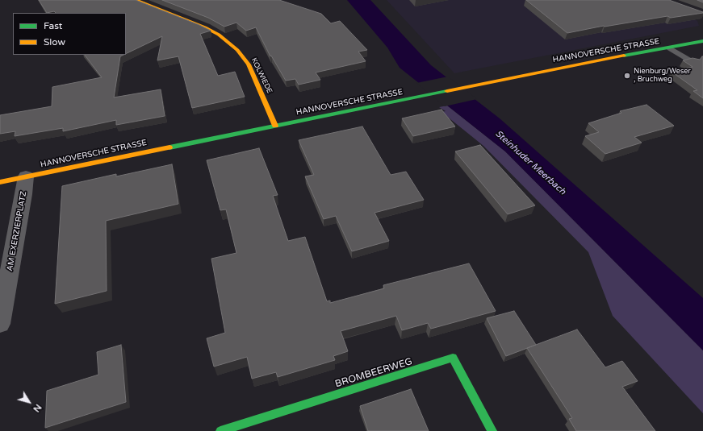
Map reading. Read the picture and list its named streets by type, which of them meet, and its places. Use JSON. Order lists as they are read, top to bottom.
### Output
{
  "streets": {
    "street": [
      "HANNOVERSCHE STRASSE",
      "KOLWIEDE",
      "AM EXERZIERPLATZ",
      "BROMBEERWEG"
    ]
  },
  "crossings": [
    ["HANNOVERSCHE STRASSE", "KOLWIEDE"],
    ["HANNOVERSCHE STRASSE", "AM EXERZIERPLATZ"]
  ],
  "water": ["Steinhuder Meerbach"],
  "places": ["Nienburg/Weser , Bruchweg"],
  "legend": ["Fast", "Slow"],
  "north": "bottom right"
}
